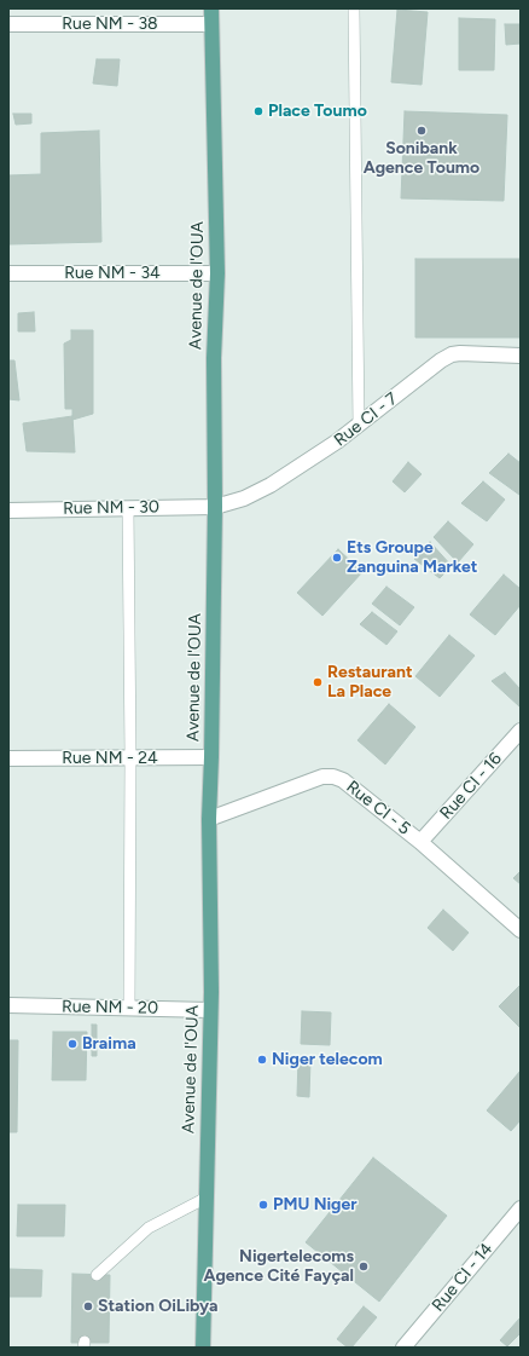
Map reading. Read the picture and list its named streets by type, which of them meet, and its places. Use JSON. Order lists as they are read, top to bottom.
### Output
{
  "streets": {
    "main road": ["Avenue de l'OUA"],
    "street": [
      "Rue NM - 38",
      "Rue NM - 34",
      "Rue CI - 7",
      "Rue NM - 30",
      "Rue NM - 24",
      "Rue CI - 16",
      "Rue CI - 5",
      "Rue NM - 20",
      "Rue CI - 14"
    ]
  },
  "crossings": [
    ["Rue NM - 38", "Avenue de l'OUA"],
    ["Rue NM - 34", "Avenue de l'OUA"],
    ["Avenue de l'OUA", "Rue CI - 7"],
    ["Avenue de l'OUA", "Rue NM - 30"],
    ["Avenue de l'OUA", "Rue NM - 24"],
    ["Avenue de l'OUA", "Rue CI - 5"],
    ["Avenue de l'OUA", "Rue NM - 20"],
    ["Rue CI - 7", "Rue NM - 30"],
    ["Rue CI - 16", "Rue CI - 5"]
  ],
  "places": [
    "Place Toumo",
    "Sonibank Agence Toumo",
    "Ets Groupe Zanguina Market",
    "Restaurant La Place",
    "Braima",
    "Niger telecom",
    "PMU Niger",
    "Nigertelecoms Agence Cité Fayçal",
    "Station OiLibya"
  ]
}
